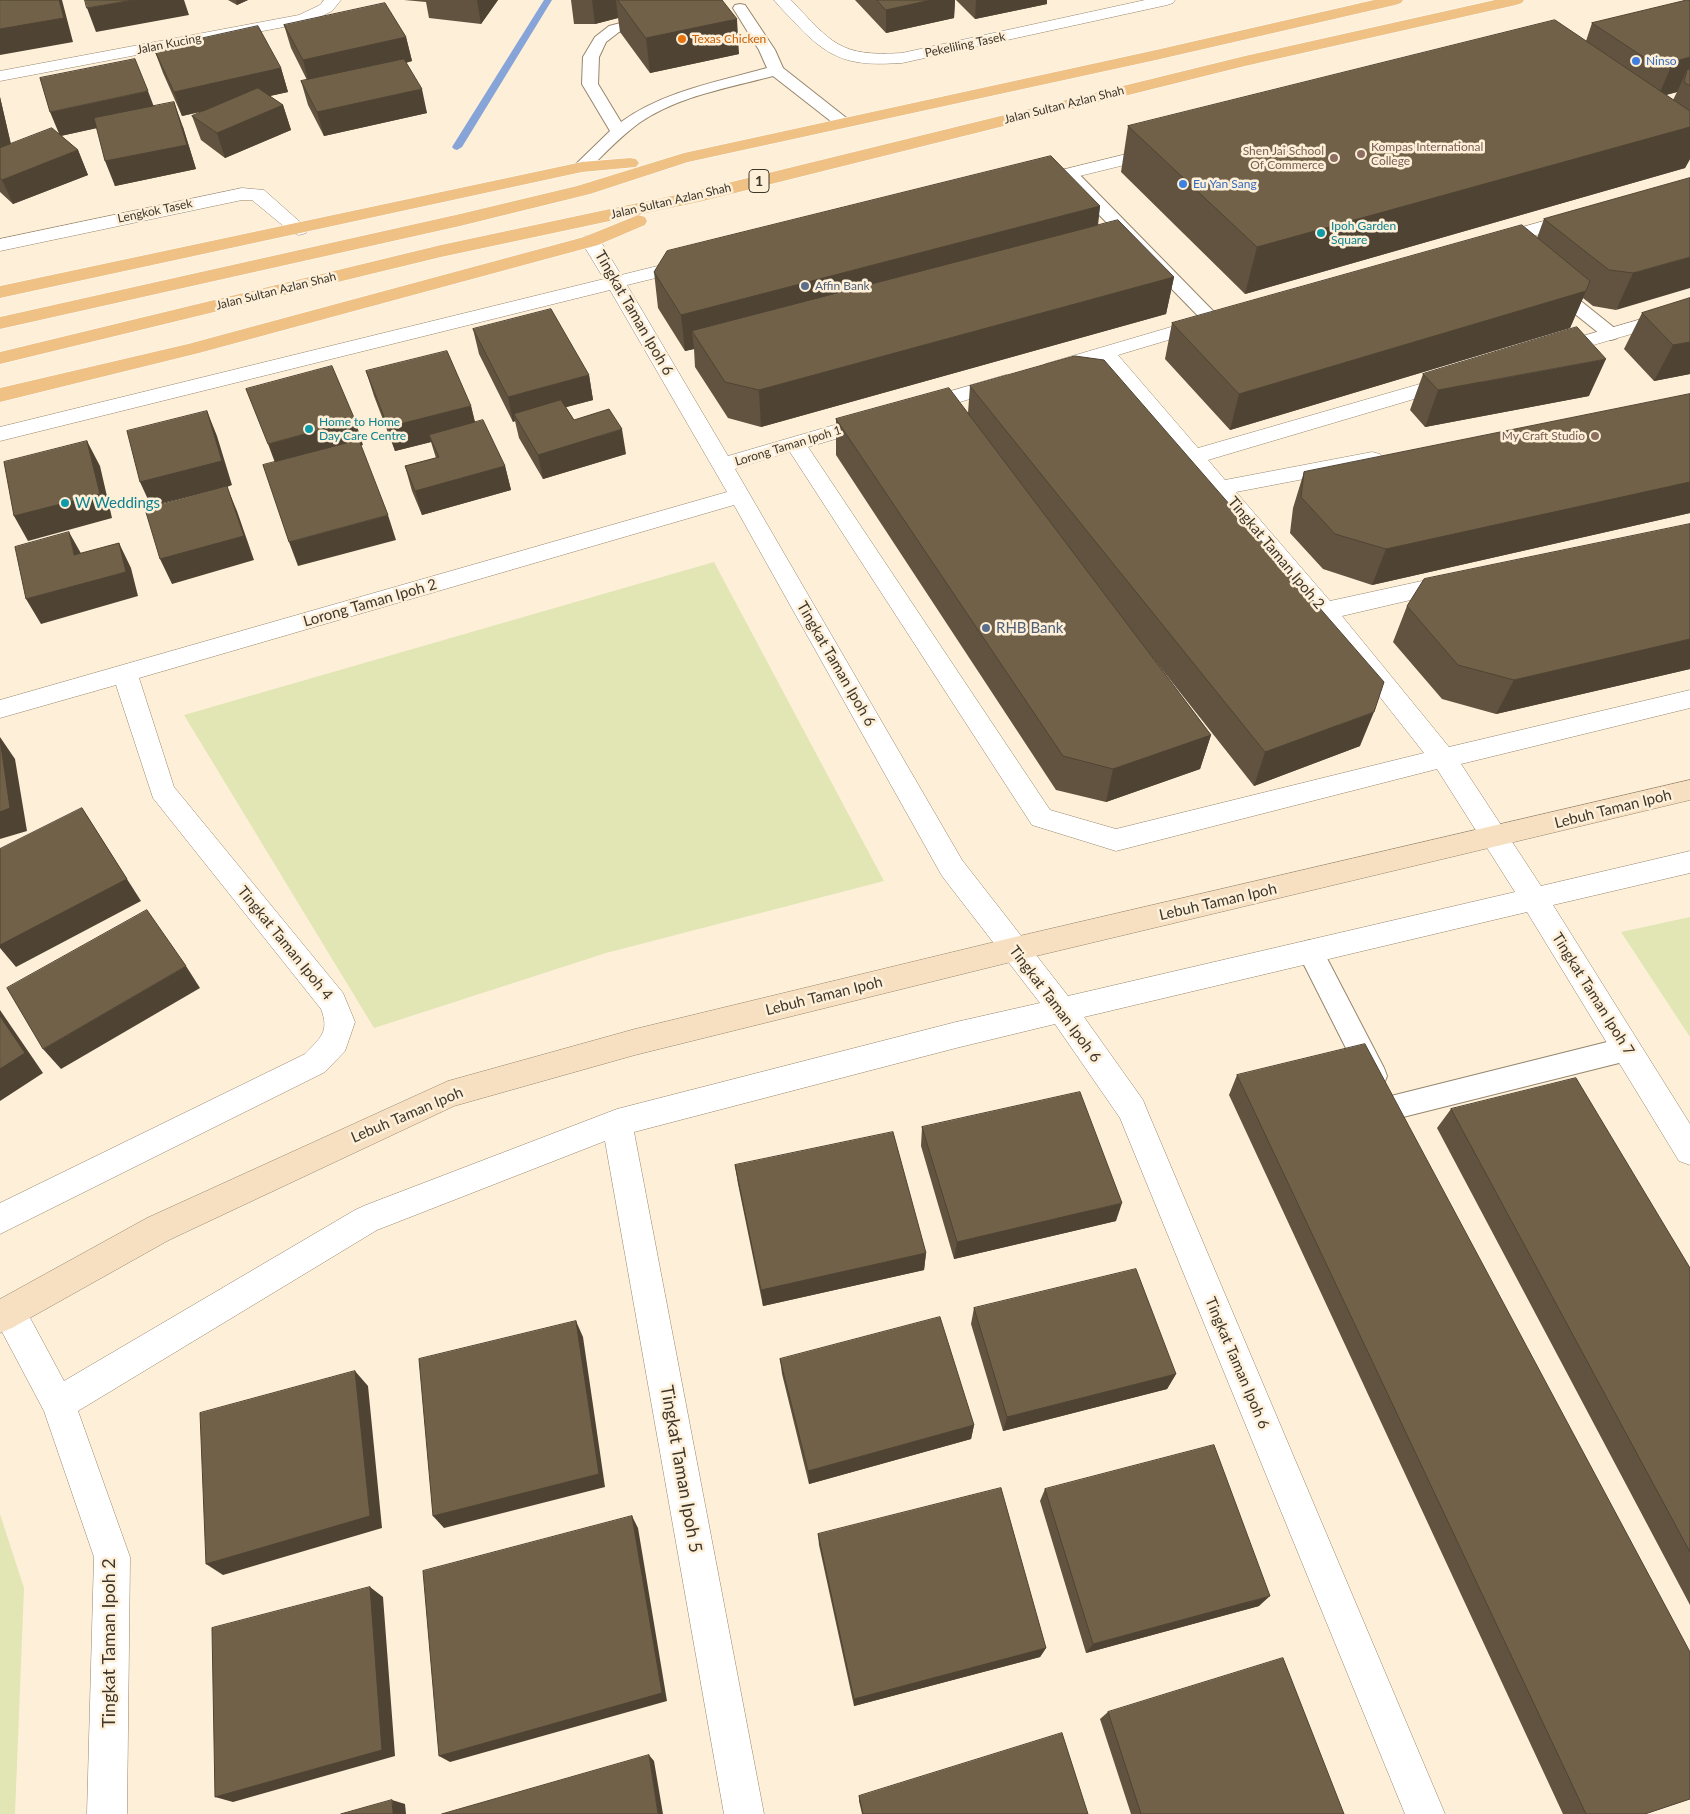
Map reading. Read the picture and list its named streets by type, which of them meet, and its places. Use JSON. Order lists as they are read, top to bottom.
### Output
{
  "streets": {
    "main road": ["Jalan Sultan Azlan Shah", "1", "Lebuh Taman Ipoh"],
    "street": [
      "Jalan Kucing",
      "Pekeliling Tasek",
      "Lengkok Tasek",
      "Tingkat Taman Ipoh 6",
      "Lorong Taman Ipoh 1",
      "Tingkat Taman Ipoh 2",
      "Lorong Taman Ipoh 2",
      "Tingkat Taman Ipoh 4",
      "Tingkat Taman Ipoh 7",
      "Tingkat Taman Ipoh 5"
    ]
  },
  "crossings": [
    ["Tingkat Taman Ipoh 6", "Lorong Taman Ipoh 1"],
    ["Tingkat Taman Ipoh 6", "Lorong Taman Ipoh 2"],
    ["Tingkat Taman Ipoh 6", "Lebuh Taman Ipoh"],
    ["Lorong Taman Ipoh 1", "Tingkat Taman Ipoh 2"],
    ["Tingkat Taman Ipoh 2", "Lebuh Taman Ipoh"],
    ["Tingkat Taman Ipoh 2", "Tingkat Taman Ipoh 7"],
    ["Lorong Taman Ipoh 2", "Tingkat Taman Ipoh 4"],
    ["Lebuh Taman Ipoh", "Tingkat Taman Ipoh 7"]
  ],
  "places": [
    "Texas Chicken",
    "Ninso",
    "Kompas International College",
    "Shen Jai School Of Commerce",
    "Eu Yan Sang",
    "Ipoh Garden Square",
    "Affin Bank",
    "Home to Home Day Care Centre",
    "My Craft Studio",
    "W Weddings",
    "RHB Bank"
  ]
}
